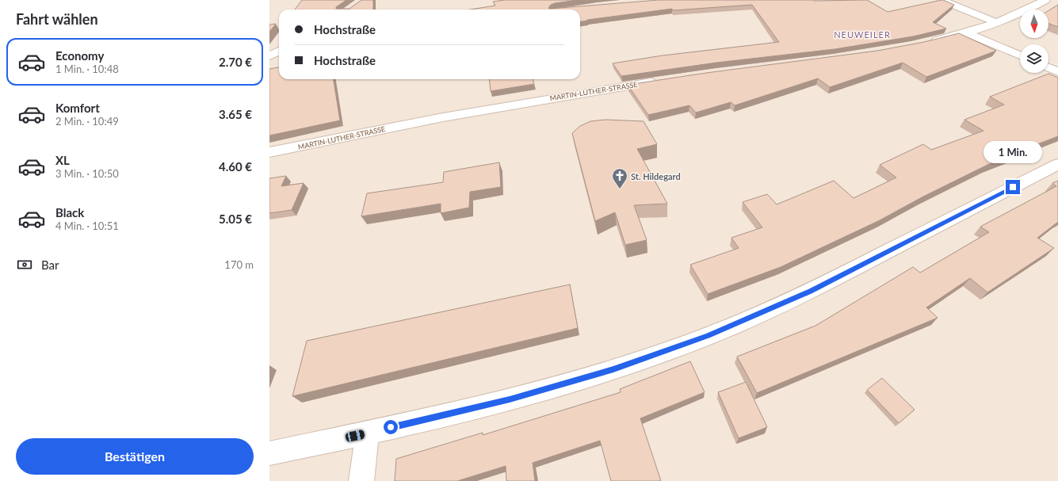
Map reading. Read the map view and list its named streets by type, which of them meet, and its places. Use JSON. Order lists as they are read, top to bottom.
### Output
{
  "streets": {
    "street": ["MARTIN-LUTHER-STRASSE"]
  },
  "districts": ["NEUWEILER"],
  "places": {
    "church": ["St. Hildegard"]
  },
  "north": "bottom",
  "page": {
    "heading": "Fahrt wählen",
    "banner": ["Hochstraße", "Hochstraße"],
    "list": [
      {
        "name": "Economy",
        "note": "1 Min. · 10:48",
        "value": "2.70 €"
      },
      {
        "name": "Komfort",
        "note": "2 Min. · 10:49",
        "value": "3.65 €"
      },
      {
        "name": "XL",
        "note": "3 Min. · 10:50",
        "value": "4.60 €"
      },
      {
        "name": "Black",
        "note": "4 Min. · 10:51",
        "value": "5.05 €"
      }
    ],
    "bubble": "1 Min.",
    "pay": ["Bar", "170 m"],
    "buttons": "Bestätigen"
  }
}
